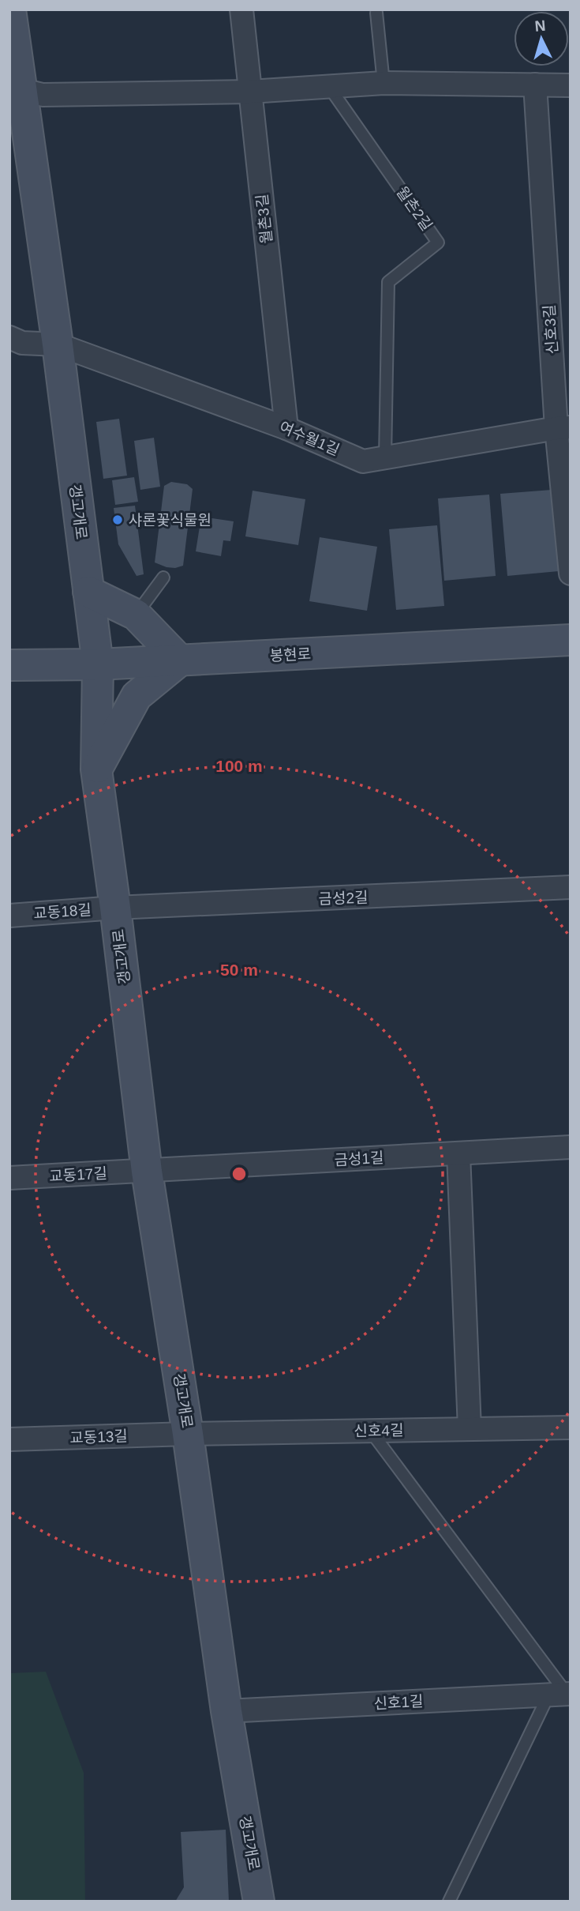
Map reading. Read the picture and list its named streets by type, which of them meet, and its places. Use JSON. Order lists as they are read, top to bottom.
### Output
{
  "streets": {
    "street": [
      "월촌3길",
      "신호3길",
      "여수월1길",
      "갱고개로",
      "봉현로",
      "금성2길",
      "교동18길",
      "금성1길",
      "교동17길",
      "신호4길",
      "교동13길",
      "신호1길"
    ],
    "lane": ["월촌2길"]
  },
  "crossings": [
    ["월촌2길", "여수월1길"],
    ["월촌3길", "여수월1길"],
    ["신호3길", "여수월1길"],
    ["여수월1길", "갱고개로"],
    ["갱고개로", "봉현로"],
    ["갱고개로", "금성2길"],
    ["갱고개로", "교동18길"],
    ["갱고개로", "금성1길"],
    ["갱고개로", "교동17길"],
    ["갱고개로", "신호4길"],
    ["갱고개로", "교동13길"],
    ["갱고개로", "신호1길"],
    ["금성2길", "교동18길"],
    ["금성1길", "교동17길"],
    ["신호4길", "교동13길"]
  ],
  "places": ["샤론꽃식물원"],
  "north": "top",
  "rings": ["100 m", "50 m"]
}
